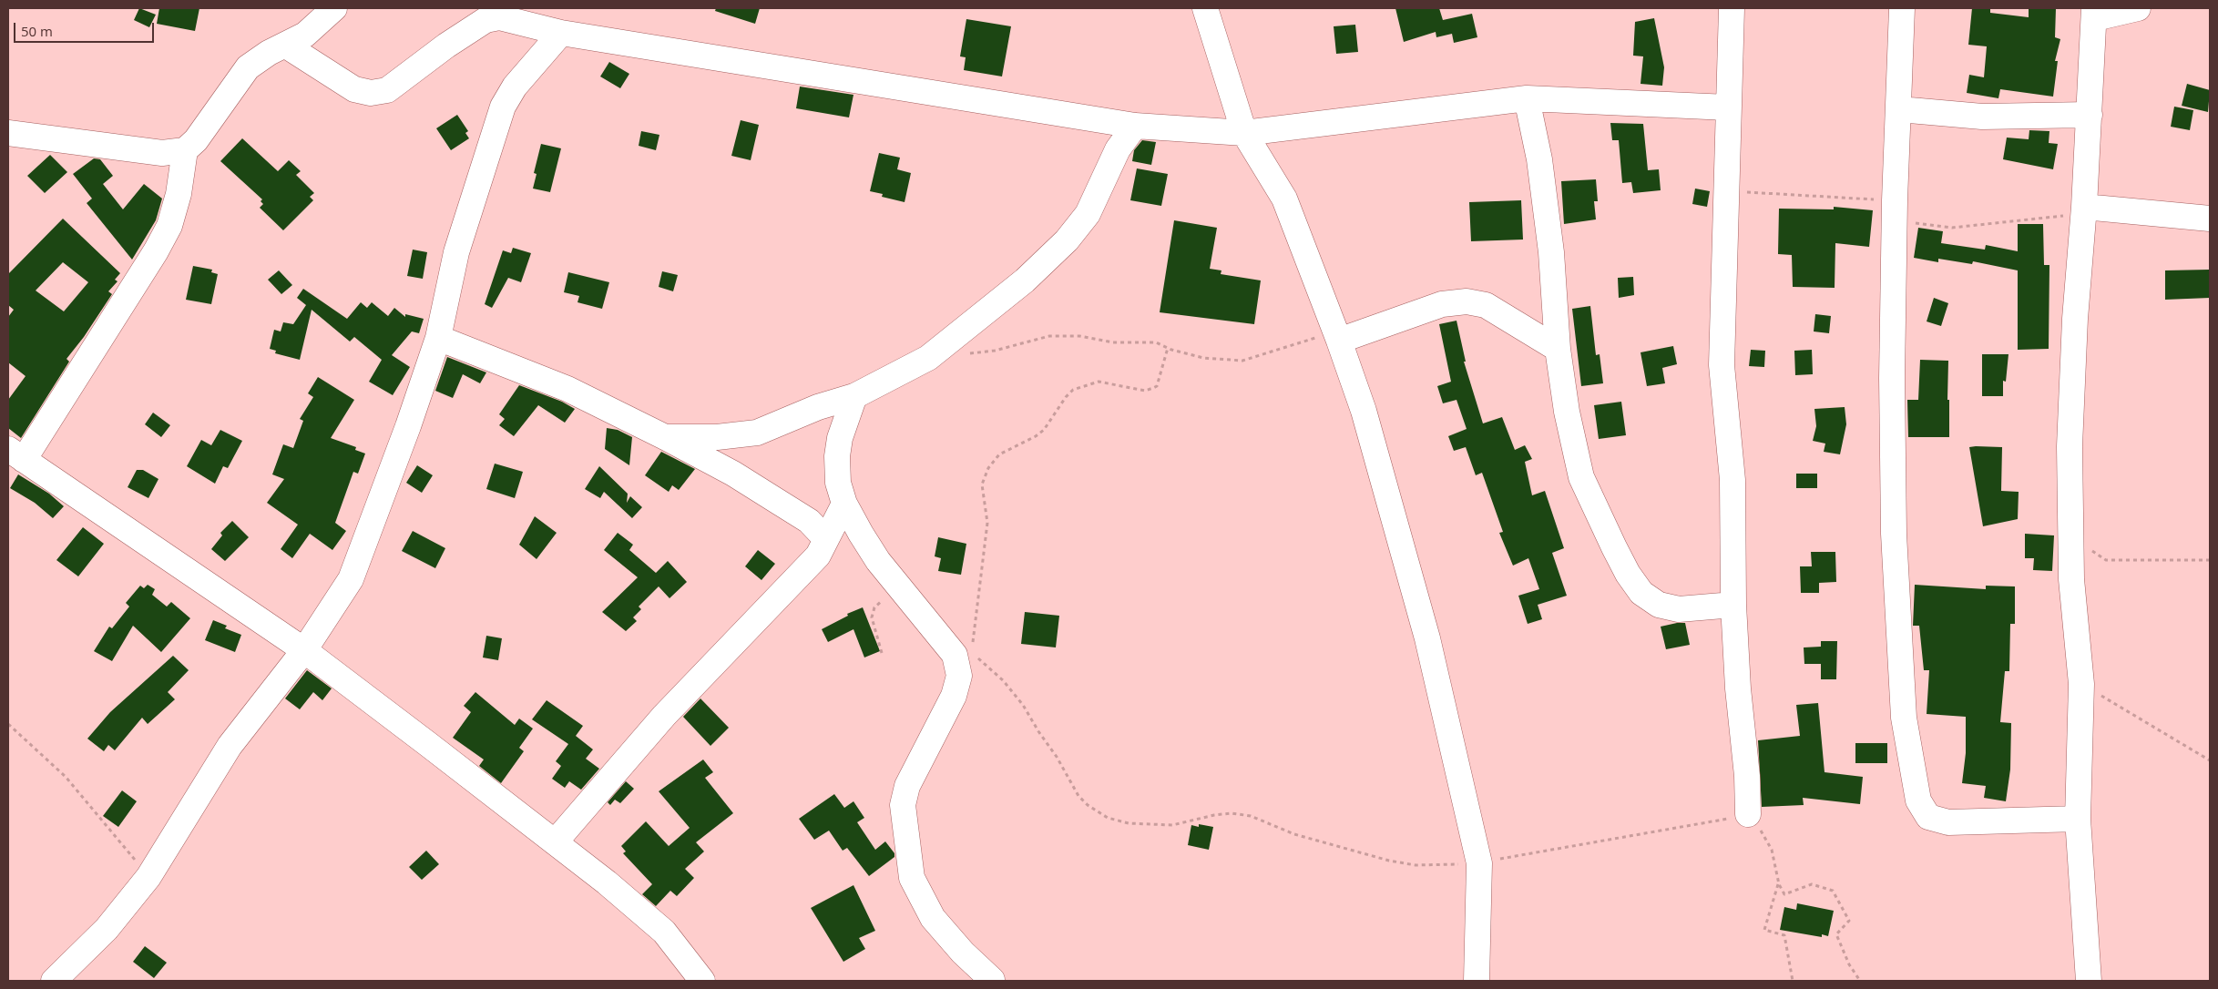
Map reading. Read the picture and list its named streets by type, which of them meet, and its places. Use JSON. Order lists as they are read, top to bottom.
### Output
{
  "scale_bar": "50 m"
}
